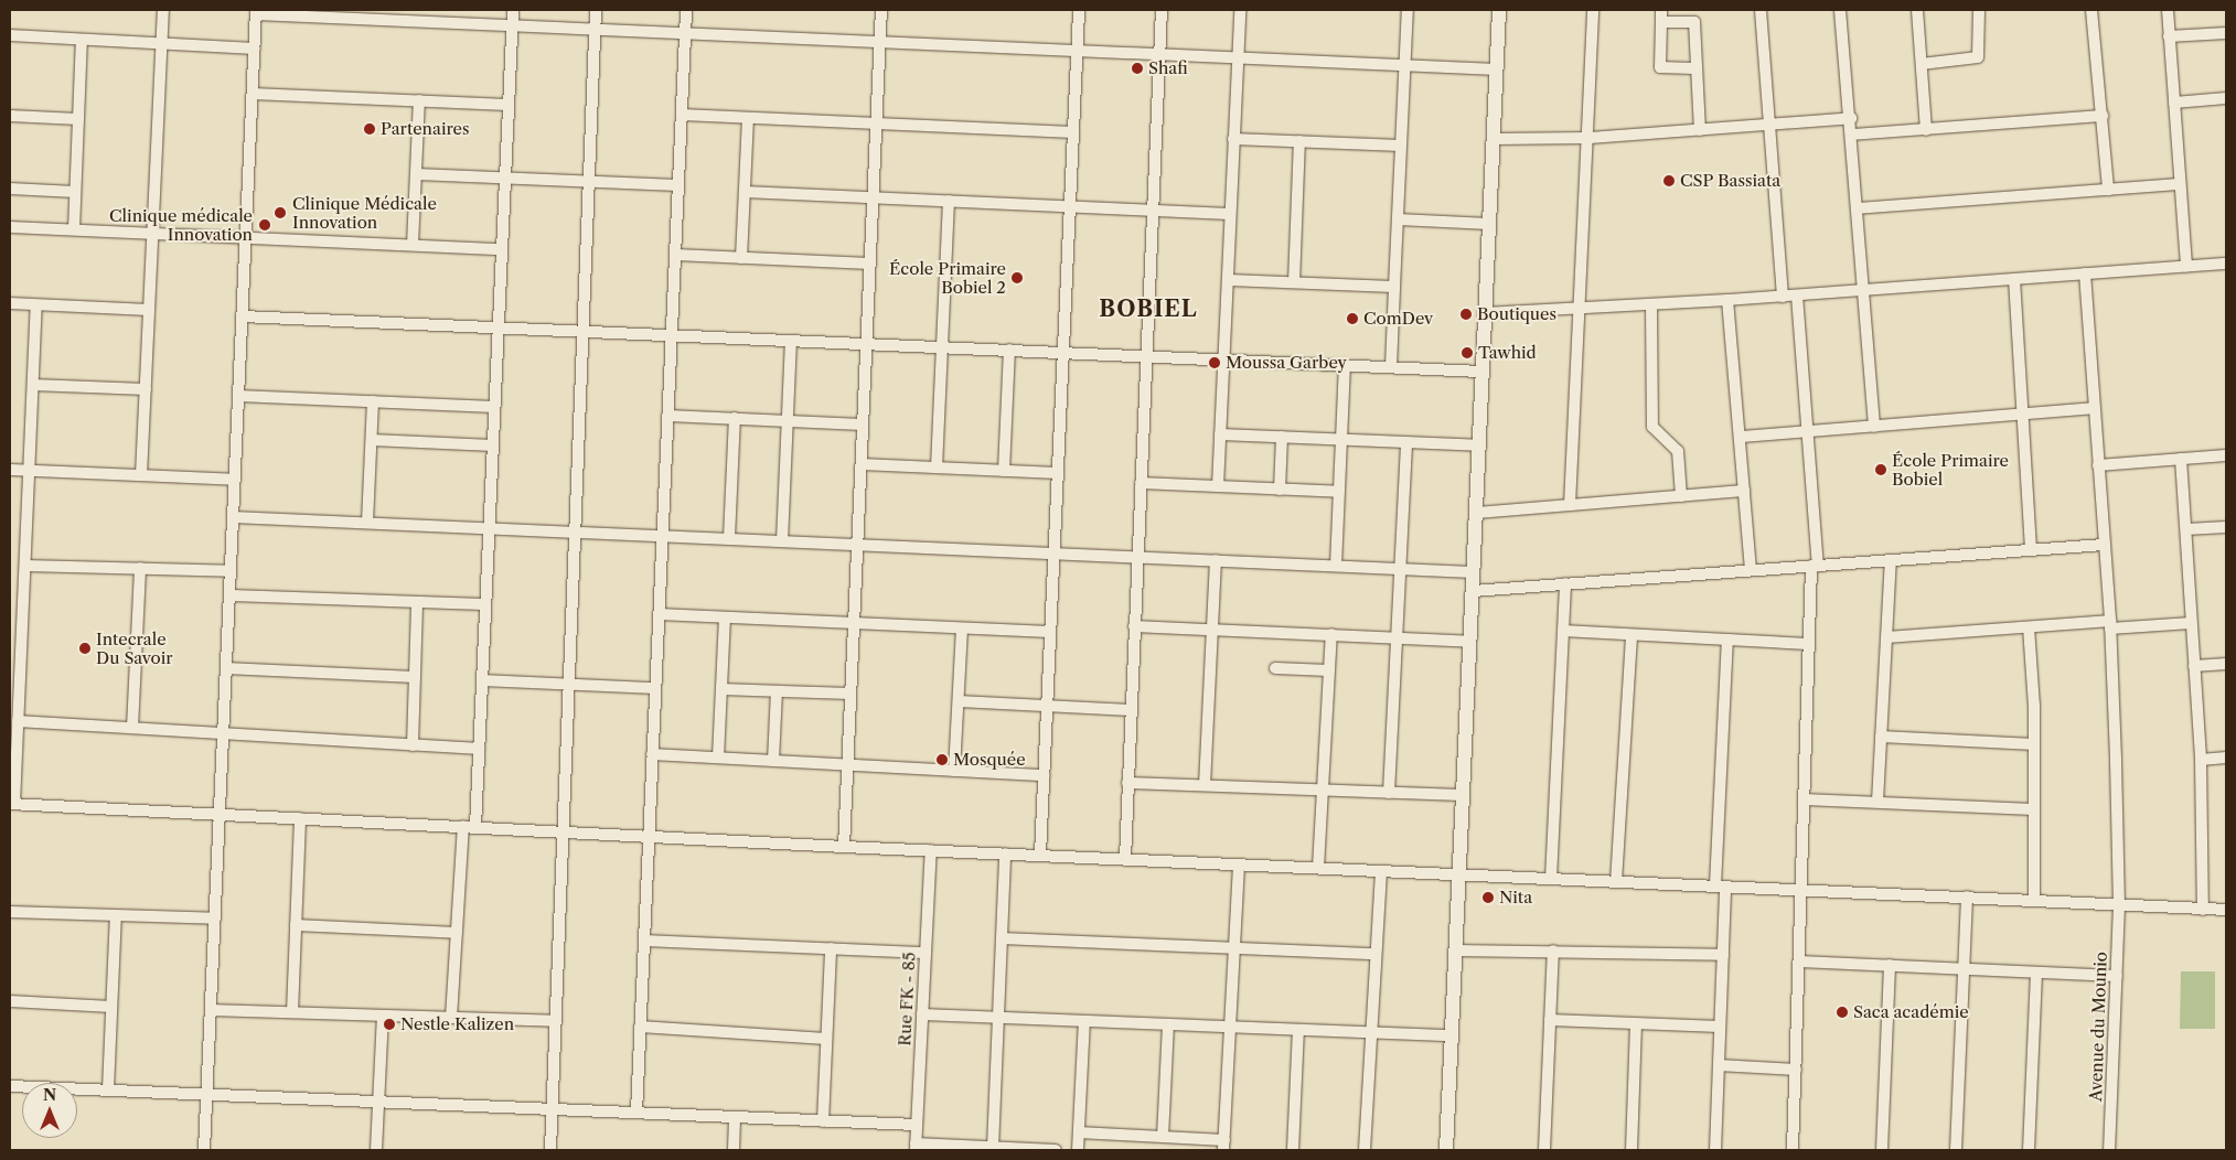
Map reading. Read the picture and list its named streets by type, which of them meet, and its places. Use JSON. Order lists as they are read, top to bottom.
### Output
{
  "streets": {
    "street": ["Rue FK - 85", "Avenue du Mounio"]
  },
  "districts": ["BOBIEL"],
  "places": [
    "Shafi",
    "Partenaires",
    "CSP Bassiata",
    "Clinique Médicale Innovation",
    "Clinique médicale Innovation",
    "École Primaire Bobiel 2",
    "Boutiques",
    "ComDev",
    "Tawhid",
    "Moussa Garbey",
    "École Primaire Bobiel",
    "Intecrale Du Savoir",
    "Mosquée",
    "Nita",
    "Saca académie",
    "Nestle Kalizen"
  ],
  "north": "top"
}
